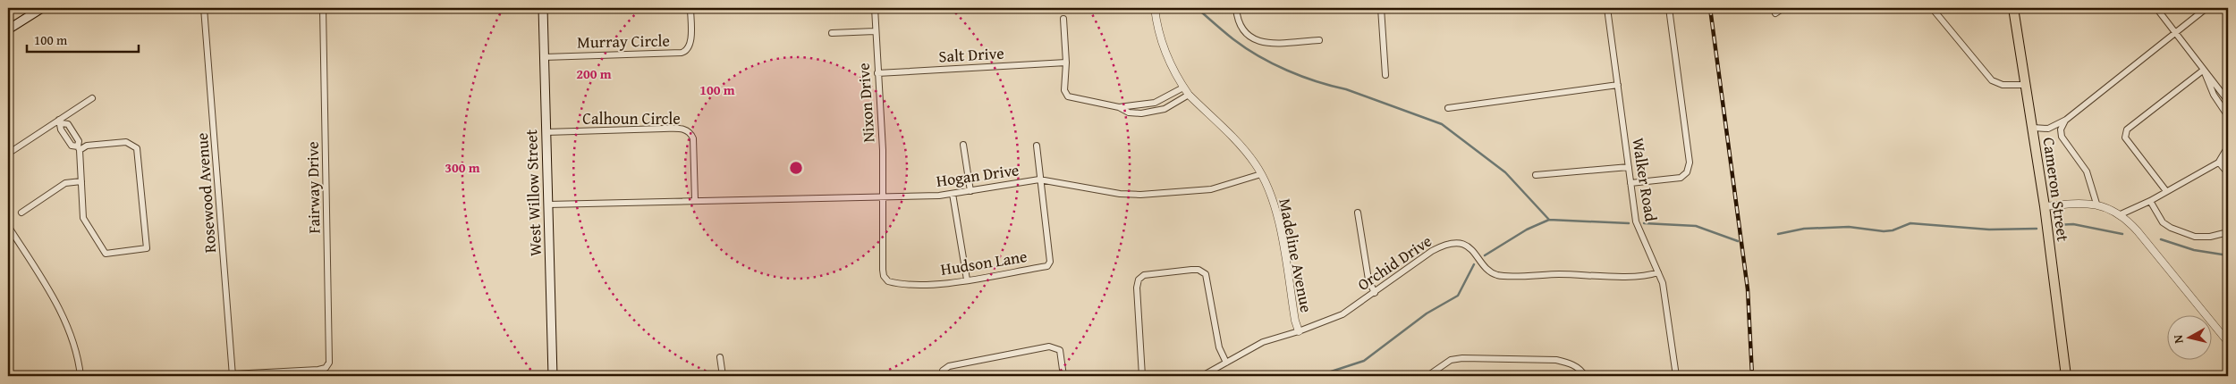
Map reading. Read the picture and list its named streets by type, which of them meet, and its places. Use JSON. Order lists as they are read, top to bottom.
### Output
{
  "streets": {
    "main road": ["Cameron Street", "West Willow Street"],
    "street": [
      "Murray Circle",
      "Salt Drive",
      "Nixon Drive",
      "Calhoun Circle",
      "Hogan Drive",
      "Walker Road",
      "Fairway Drive",
      "Rosewood Avenue",
      "Madeline Avenue",
      "Hudson Lane",
      "Orchid Drive"
    ]
  },
  "crossings": [
    ["Murray Circle", "West Willow Street"],
    ["Salt Drive", "Nixon Drive"],
    ["Nixon Drive", "Hogan Drive"],
    ["Nixon Drive", "Hudson Lane"],
    ["Calhoun Circle", "Hogan Drive"],
    ["Calhoun Circle", "West Willow Street"],
    ["Hogan Drive", "Madeline Avenue"],
    ["Hogan Drive", "Hudson Lane"],
    ["Walker Road", "Orchid Drive"],
    ["Fairway Drive", "Rosewood Avenue"],
    ["Madeline Avenue", "Orchid Drive"]
  ],
  "scale_bar": "100 m",
  "north": "left",
  "rings": ["200 m", "100 m", "300 m"]
}
